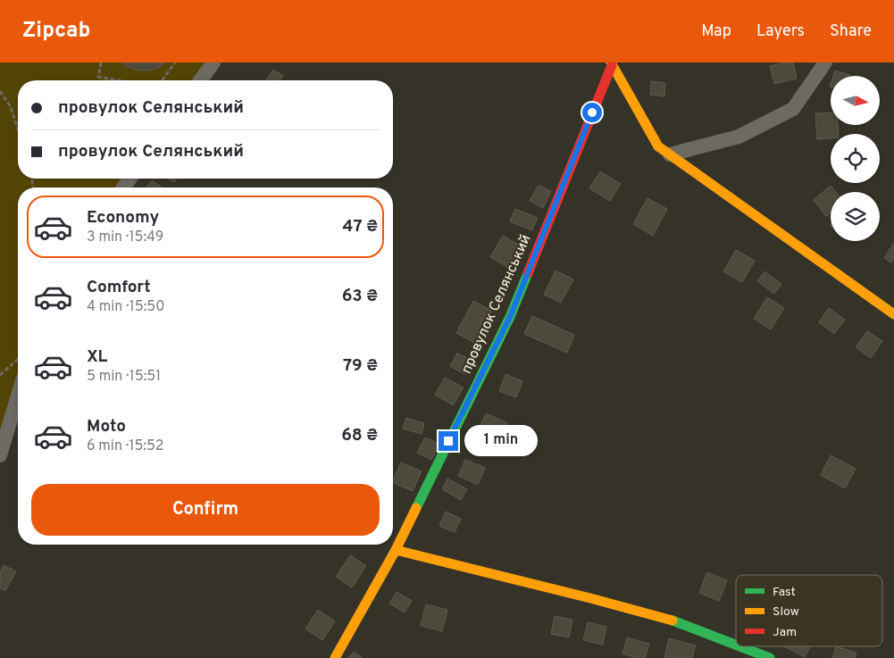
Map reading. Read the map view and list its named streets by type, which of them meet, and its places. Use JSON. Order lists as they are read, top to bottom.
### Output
{
  "streets": {
    "street": ["провулок Селянський"]
  },
  "legend": ["Fast", "Slow", "Jam"],
  "north": "right",
  "page": {
    "header": "Zipcab",
    "nav": ["Map", "Layers", "Share"],
    "banner": ["провулок Селянський", "провулок Селянський"],
    "list": [
      {
        "name": "Economy",
        "note": "3 min · 15:49",
        "value": "47 ₴"
      },
      {
        "name": "Comfort",
        "note": "4 min · 15:50",
        "value": "63 ₴"
      },
      {
        "name": "XL",
        "note": "5 min · 15:51",
        "value": "79 ₴"
      },
      {
        "name": "Moto",
        "note": "6 min · 15:52",
        "value": "68 ₴"
      }
    ],
    "bubble": "1 min",
    "buttons": "Confirm"
  }
}
